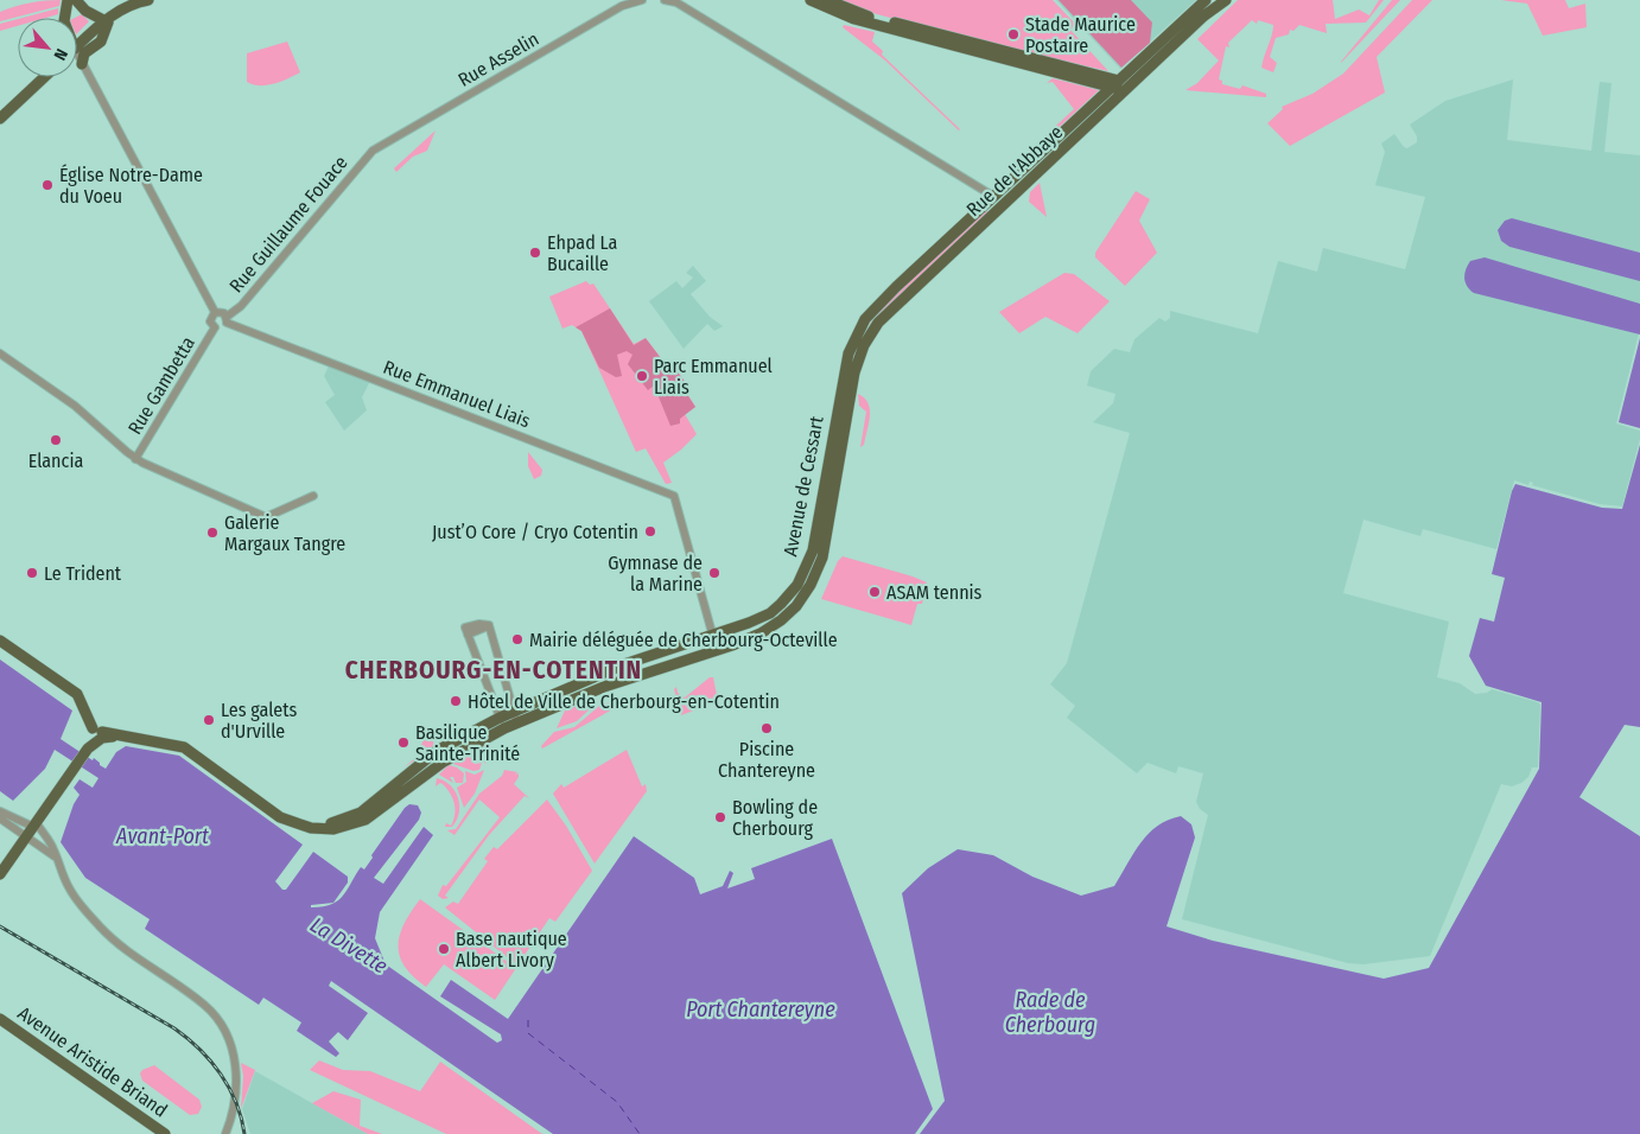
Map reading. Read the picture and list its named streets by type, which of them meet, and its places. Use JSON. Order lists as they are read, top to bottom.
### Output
{
  "streets": {
    "main road": ["Rue de l'Abbaye", "Avenue de Cessart", "Avenue Aristide Briand"],
    "street": [
      "Rue Asselin",
      "Rue Guillaume Fouace",
      "Rue Gambetta",
      "Rue Emmanuel Liais"
    ]
  },
  "crossings": [
    ["Rue Asselin", "Rue Guillaume Fouace"],
    ["Rue de l'Abbaye", "Avenue de Cessart"],
    ["Rue Guillaume Fouace", "Rue Gambetta"],
    ["Rue Guillaume Fouace", "Rue Emmanuel Liais"],
    ["Rue Gambetta", "Rue Emmanuel Liais"],
    ["Rue Emmanuel Liais", "Avenue de Cessart"]
  ],
  "districts": ["CHERBOURG-EN-COTENTIN"],
  "water": [
    "Avant-Port",
    "La Divette",
    "Rade de Cherbourg",
    "Port Chantereyne"
  ],
  "places": [
    "Stade Maurice Postaire",
    "Église Notre-Dame du Voeu",
    "Ehpad La Bucaille",
    "Parc Emmanuel Liais",
    "Elancia",
    "Just’O Core / Cryo Cotentin",
    "Galerie Margaux Tangre",
    "Le Trident",
    "Gymnase de la Marine",
    "ASAM tennis",
    "Mairie déléguée de Cherbourg-Octeville",
    "Hôtel de Ville de Cherbourg-en-Cotentin",
    "Les galets d'Urville",
    "Piscine Chantereyne",
    "Basilique Sainte-Trinité",
    "Bowling de Cherbourg",
    "Base nautique Albert Livory"
  ],
  "north": "bottom right"
}
